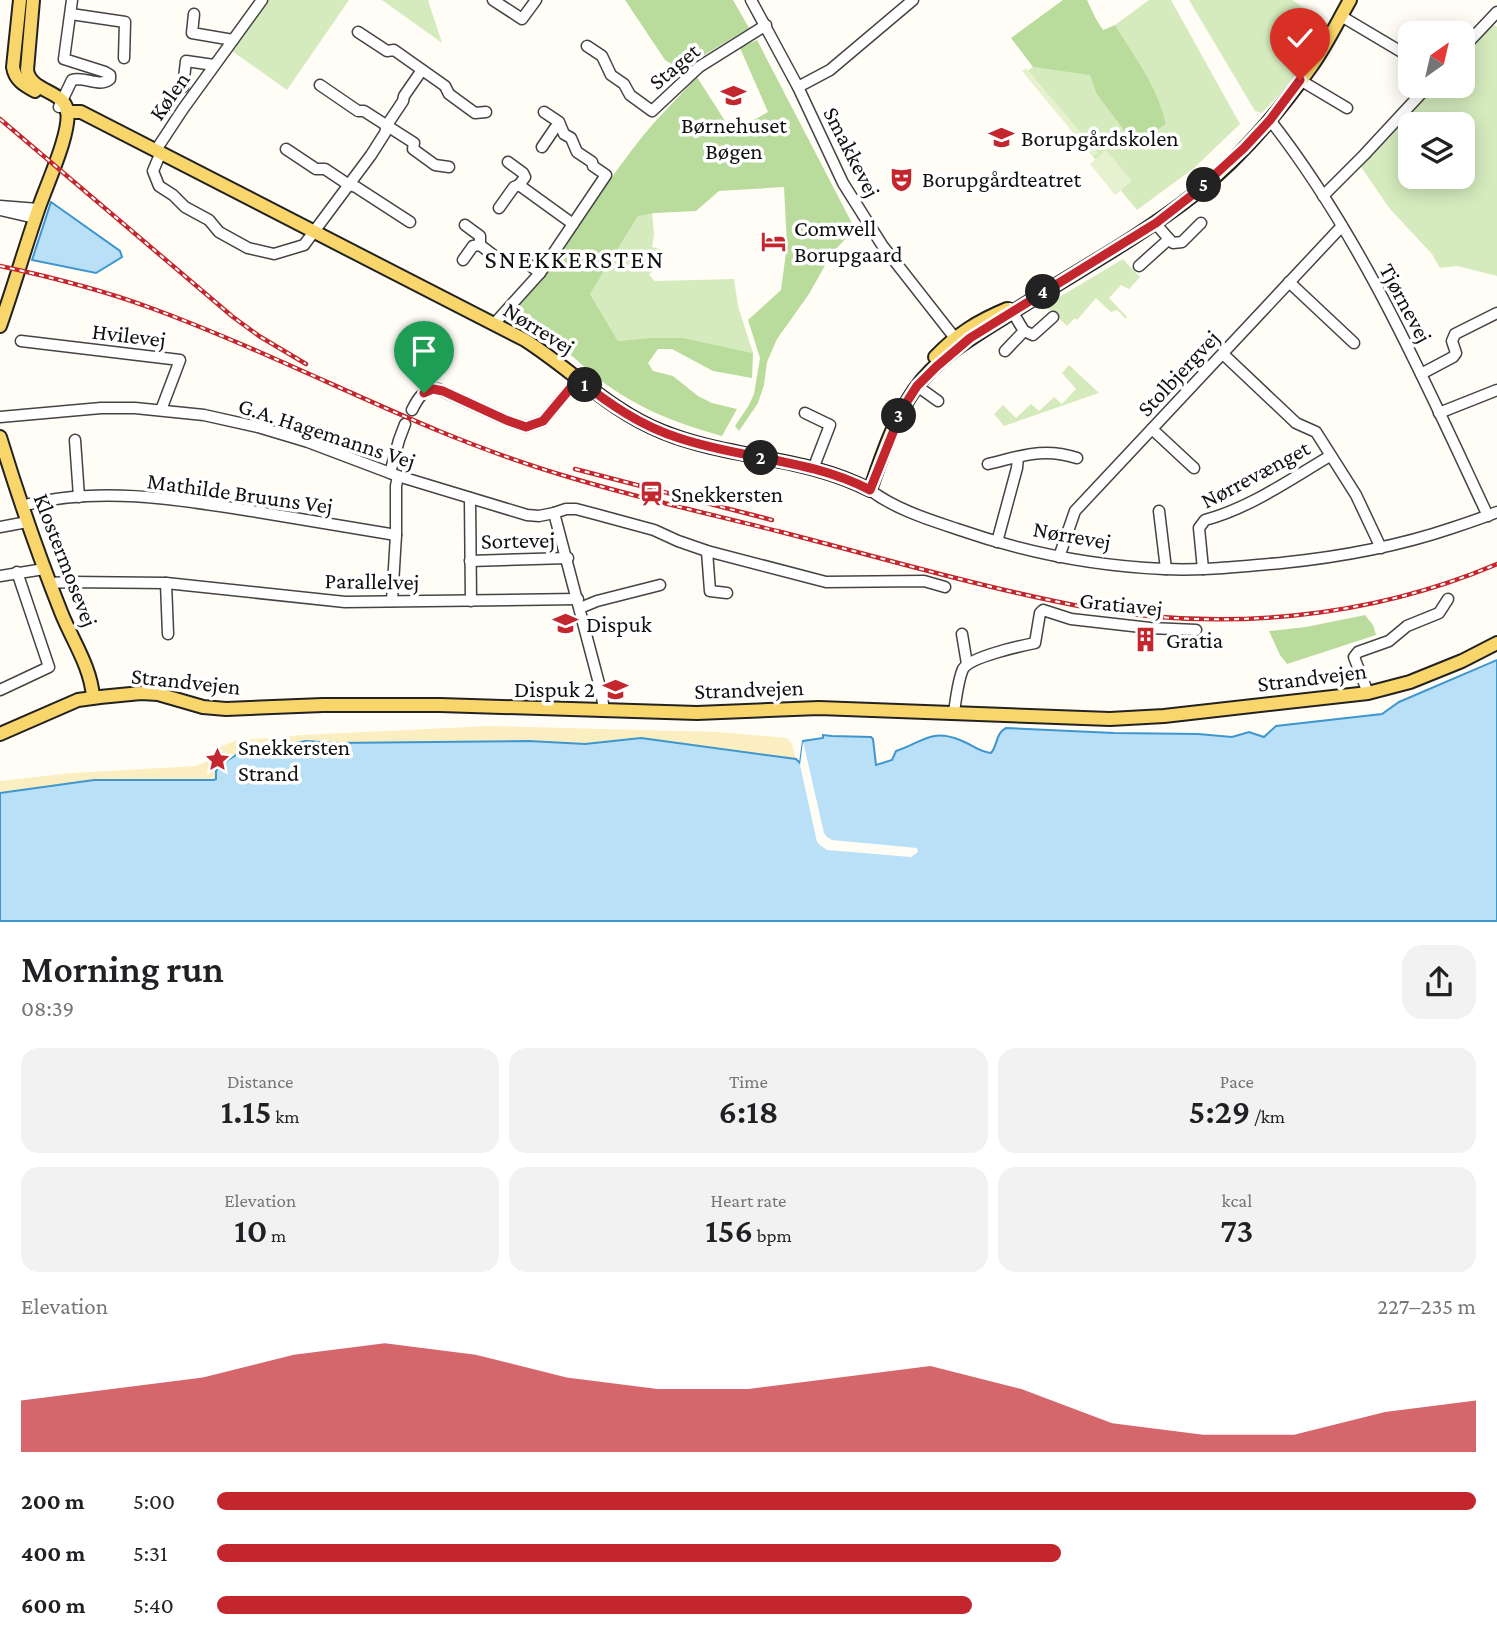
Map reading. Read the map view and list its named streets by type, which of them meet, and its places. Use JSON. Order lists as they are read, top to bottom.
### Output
{
  "streets": {
    "main road": ["Nørrevej", "Klostermosevej", "Strandvejen"],
    "street": [
      "Staget",
      "Kølen",
      "Smakkevej",
      "Tjørnevej",
      "Hvilevej",
      "Stolbjergvej",
      "G.A. Hagemanns Vej",
      "Nørrevænget",
      "Mathilde Bruuns Vej",
      "Sortevej",
      "Parallelvej",
      "Gratiavej"
    ]
  },
  "crossings": [
    ["Staget", "Smakkevej"],
    ["Kølen", "Nørrevej"],
    ["Tjørnevej", "Nørrevej"],
    ["Tjørnevej", "Stolbjergvej"],
    ["Nørrevej", "Stolbjergvej"],
    ["Nørrevej", "Nørrevænget"],
    ["Hvilevej", "G.A. Hagemanns Vej"],
    ["Stolbjergvej", "Nørrevænget"],
    ["Mathilde Bruuns Vej", "Klostermosevej"],
    ["Klostermosevej", "Parallelvej"],
    ["Klostermosevej", "Strandvejen"]
  ],
  "districts": ["SNEKKERSTEN"],
  "places": {
    "school or university": [
      "Børnehuset Bøgen",
      "Borupgårdskolen",
      "Dispuk",
      "Dispuk 2"
    ],
    "theatre": ["Borupgårdteatret"],
    "hotel": ["Comwell Borupgaard"],
    "station": ["Snekkersten"],
    "building": ["Gratia"],
    "place": ["Snekkersten Strand"]
  },
  "north": "top right",
  "page": {
    "pins": [
      "5",
      "4",
      "1",
      "3",
      "2"
    ],
    "heading": ["Morning run", "08:39"],
    "stats": [
      ["Distance", "1.15 km"],
      ["Time", "6:18"],
      ["Pace", "5:29 /km"],
      ["Elevation", "10 m"],
      ["Heart rate", "156 bpm"],
      ["kcal", "73"]
    ],
    "chart": ["Elevation", "227–235 m"],
    "list": [
      {
        "name": "200 m",
        "note": "5:00"
      },
      {
        "name": "400 m",
        "note": "5:31"
      },
      {
        "name": "600 m",
        "note": "5:40"
      }
    ]
  }
}
